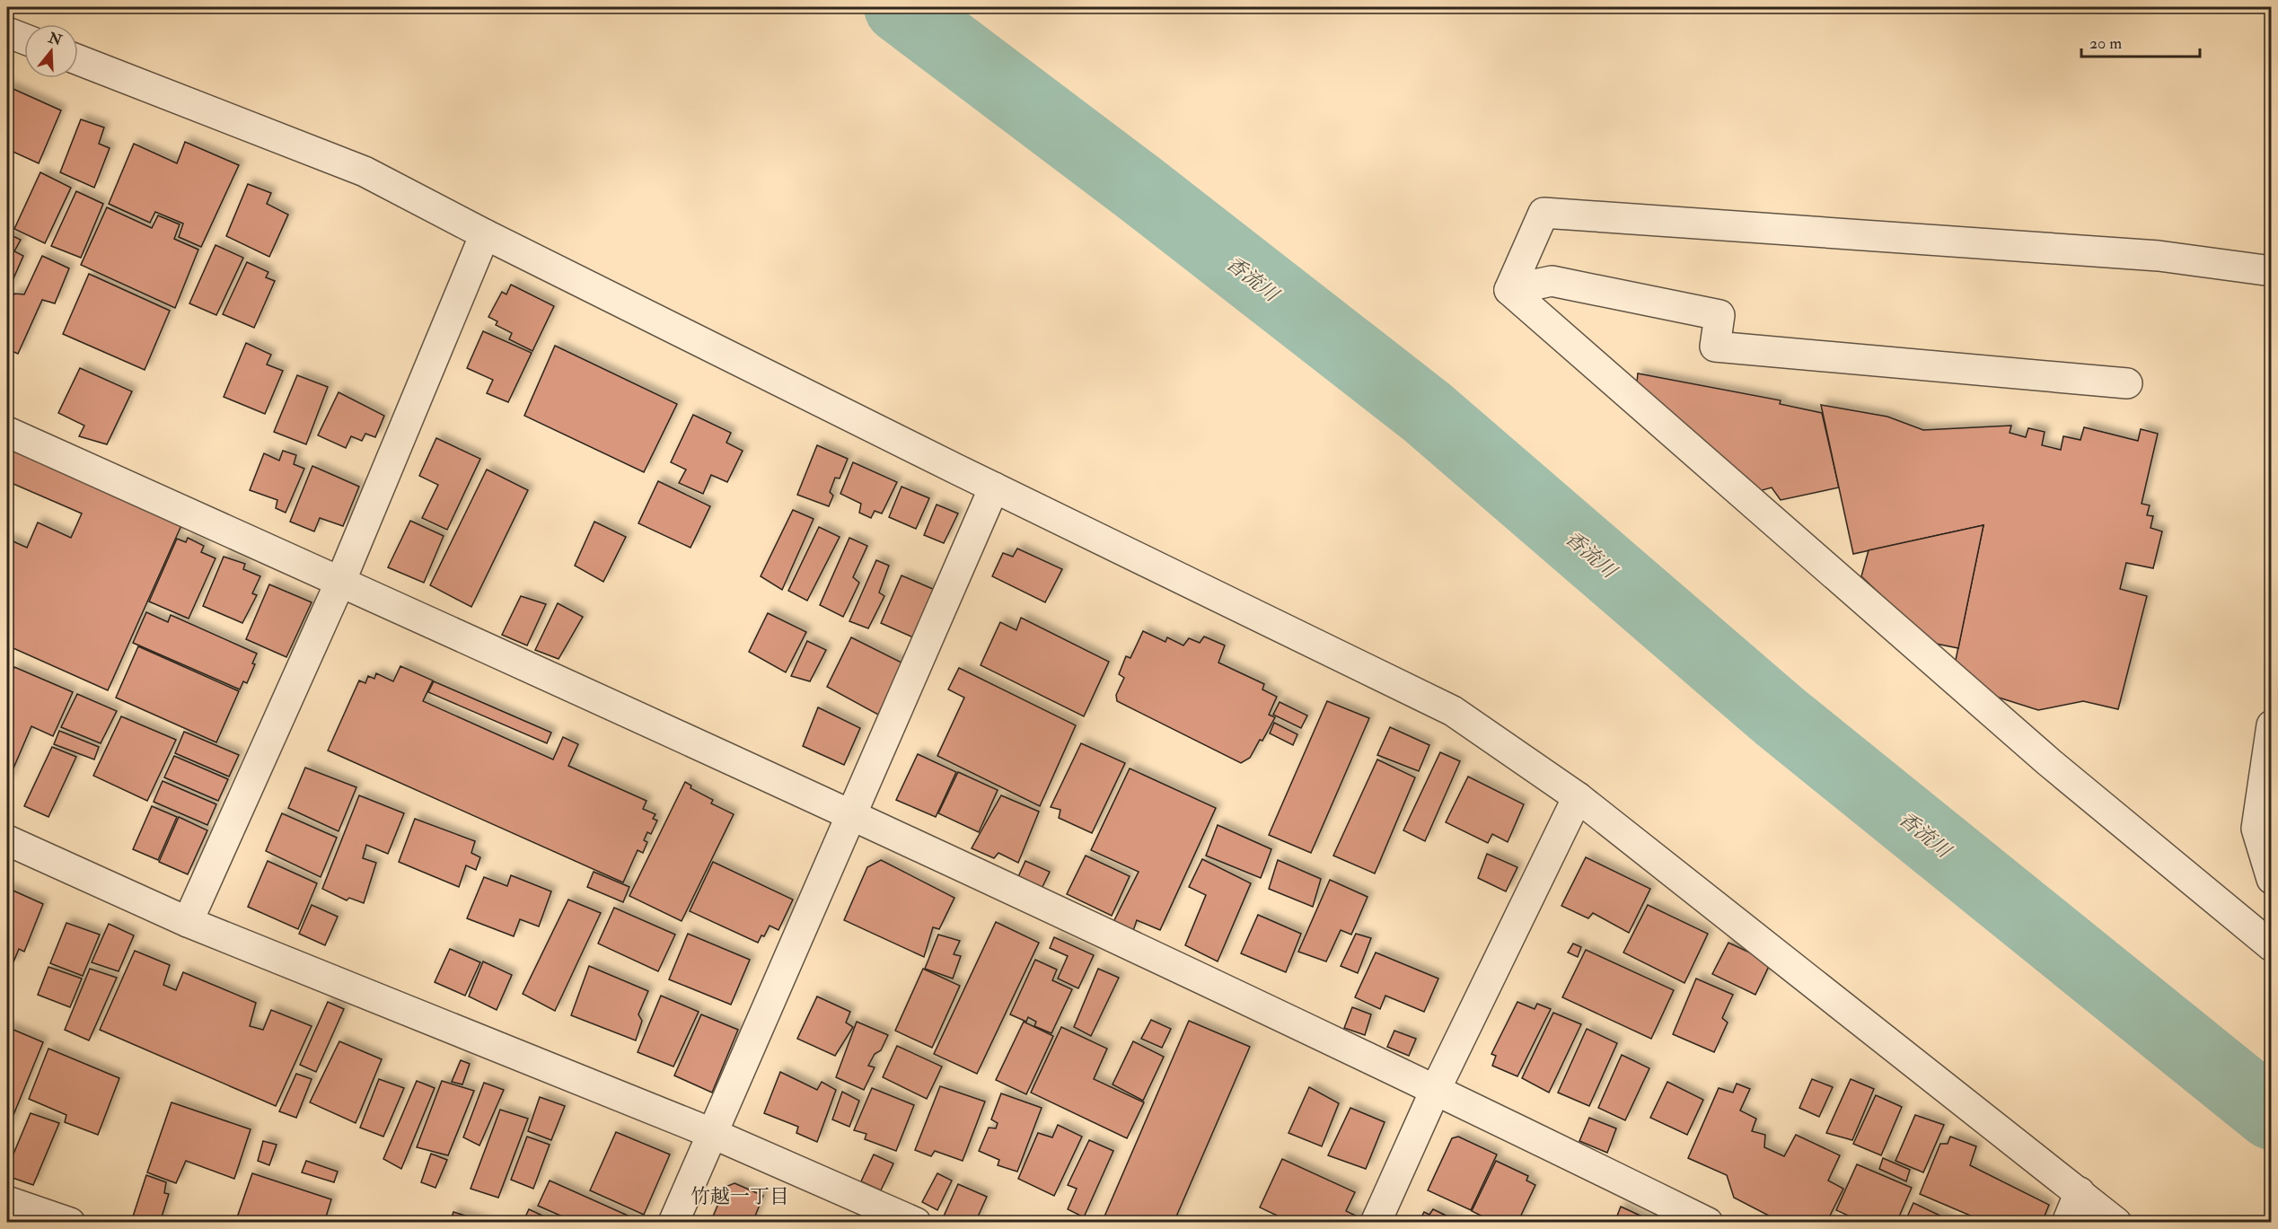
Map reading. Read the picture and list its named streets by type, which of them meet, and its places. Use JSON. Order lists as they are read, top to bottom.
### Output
{
  "districts": ["竹越一丁目"],
  "water": ["香流川"],
  "scale_bar": "20 m",
  "north": "top"
}
